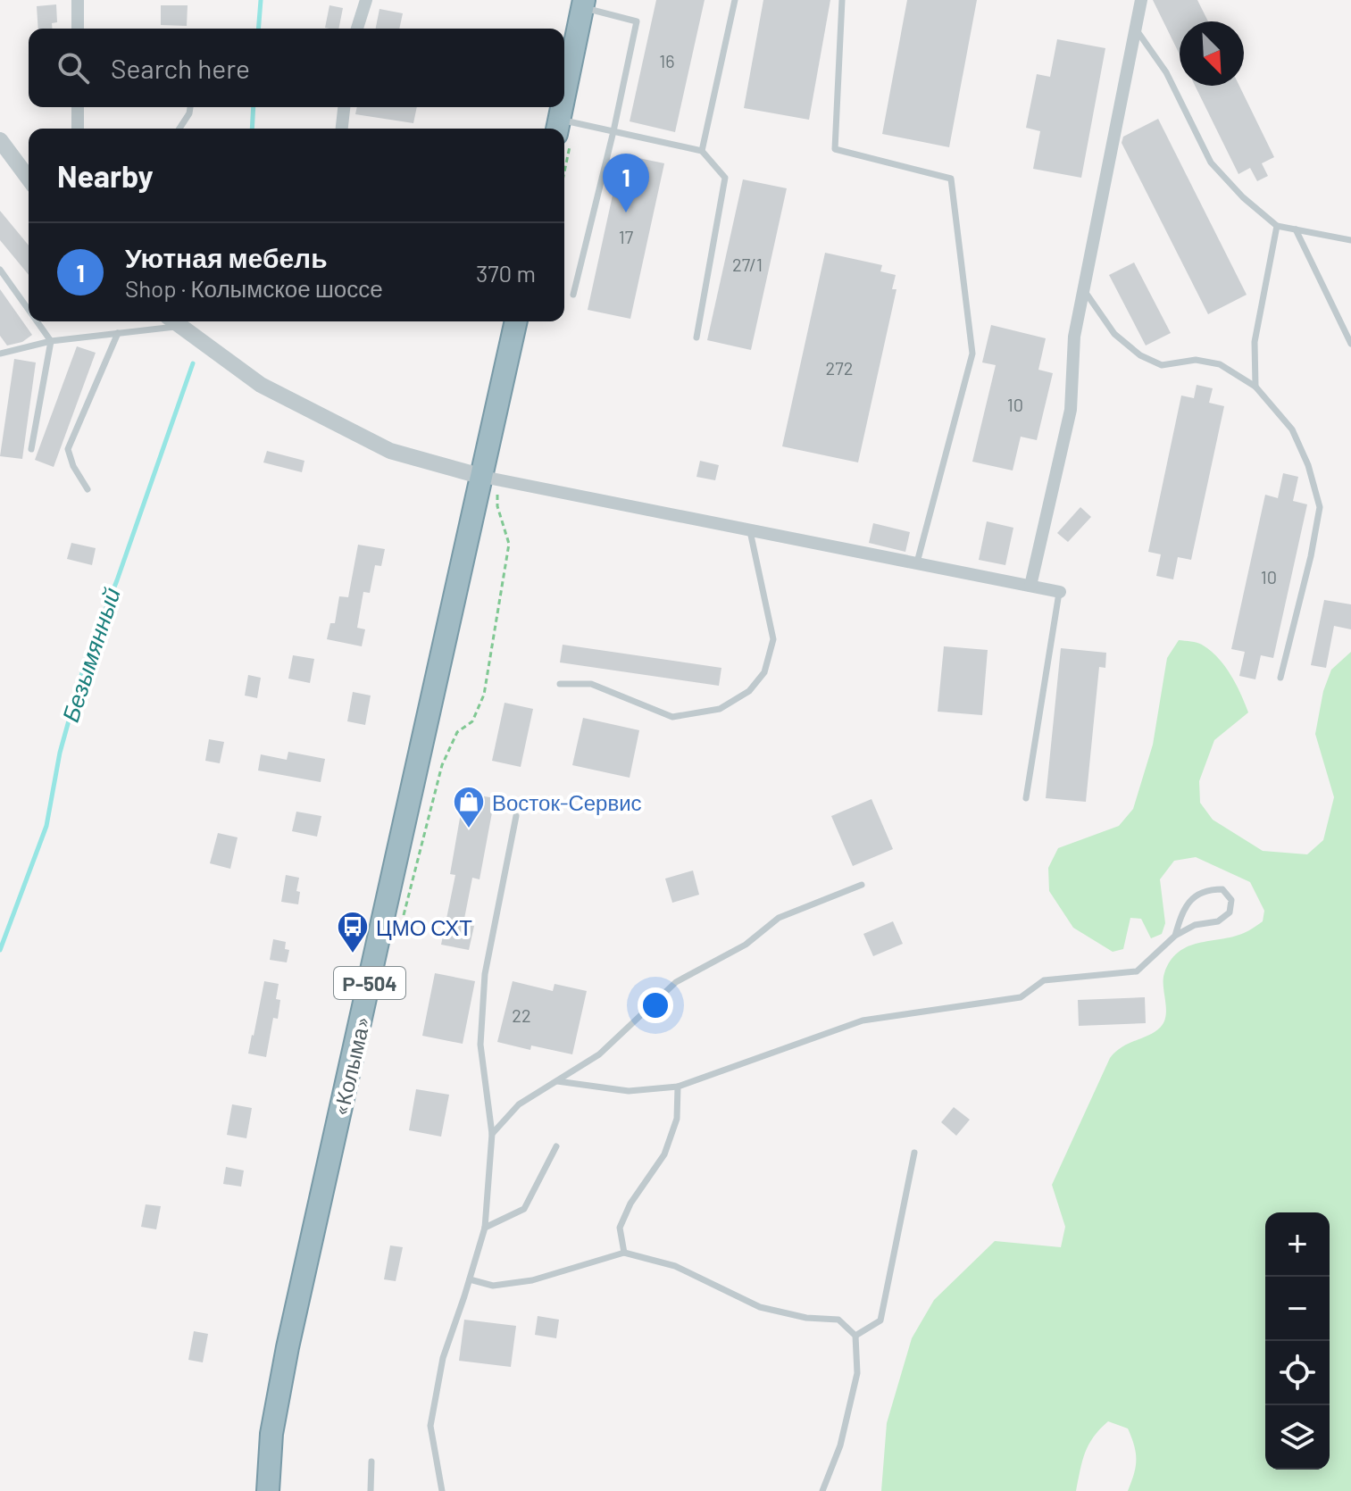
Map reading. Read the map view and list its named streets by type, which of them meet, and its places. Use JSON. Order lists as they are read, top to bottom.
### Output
{
  "streets": {
    "highway": ["Р-504", "«Колыма»"]
  },
  "water": ["Безымянный"],
  "places": {
    "shop": ["Восток-Сервис"],
    "bus stop": ["ЦМО СХТ"]
  },
  "house_numbers": [
    "16",
    "17",
    "27/1",
    "272",
    "10",
    "10",
    "22"
  ],
  "north": "bottom right",
  "page": {
    "search": "Search here",
    "heading": "Nearby",
    "pins": "1",
    "list": [
      {
        "mark": "1",
        "name": "Уютная мебель",
        "note": "Shop · Колымское шоссе",
        "value": "370 m"
      }
    ],
    "map_buttons": ["+", "−"]
  }
}
